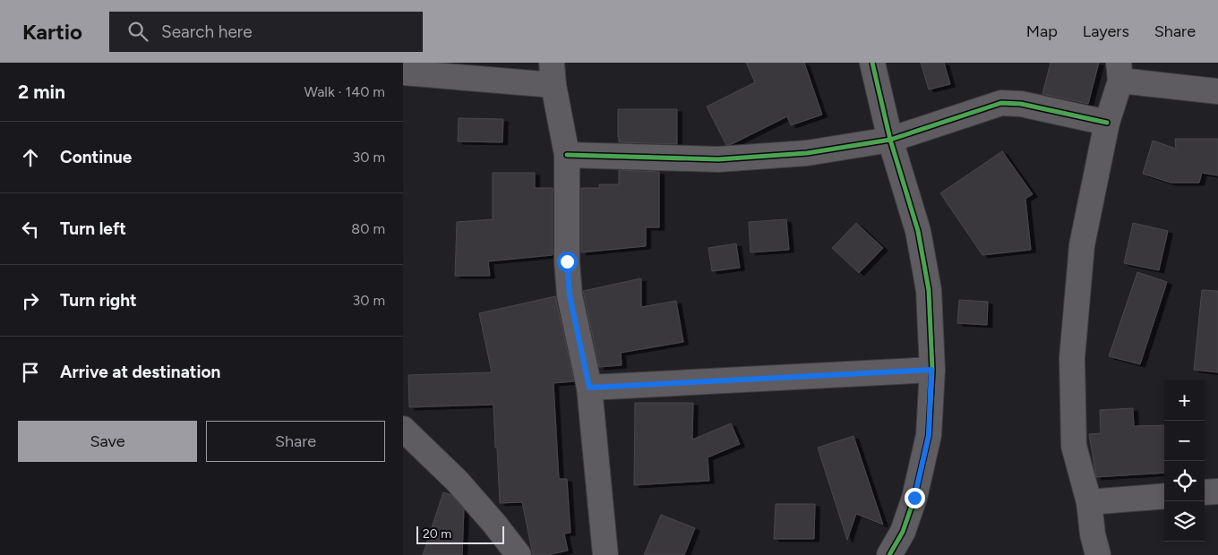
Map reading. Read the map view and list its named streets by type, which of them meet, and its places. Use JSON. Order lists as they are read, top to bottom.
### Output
{
  "scale_bar": "20 m",
  "page": {
    "header": "Kartio",
    "search": "Search here",
    "nav": ["Map", "Layers", "Share"],
    "heading": ["2 min", "Walk · 140 m"],
    "list": [
      ["Continue", "30 m"],
      ["Turn left", "80 m"],
      ["Turn right", "30 m"],
      "Arrive at destination"
    ],
    "map_buttons": ["+", "−"],
    "buttons": ["Save", "Share"],
    "scale": "20 m"
  }
}
